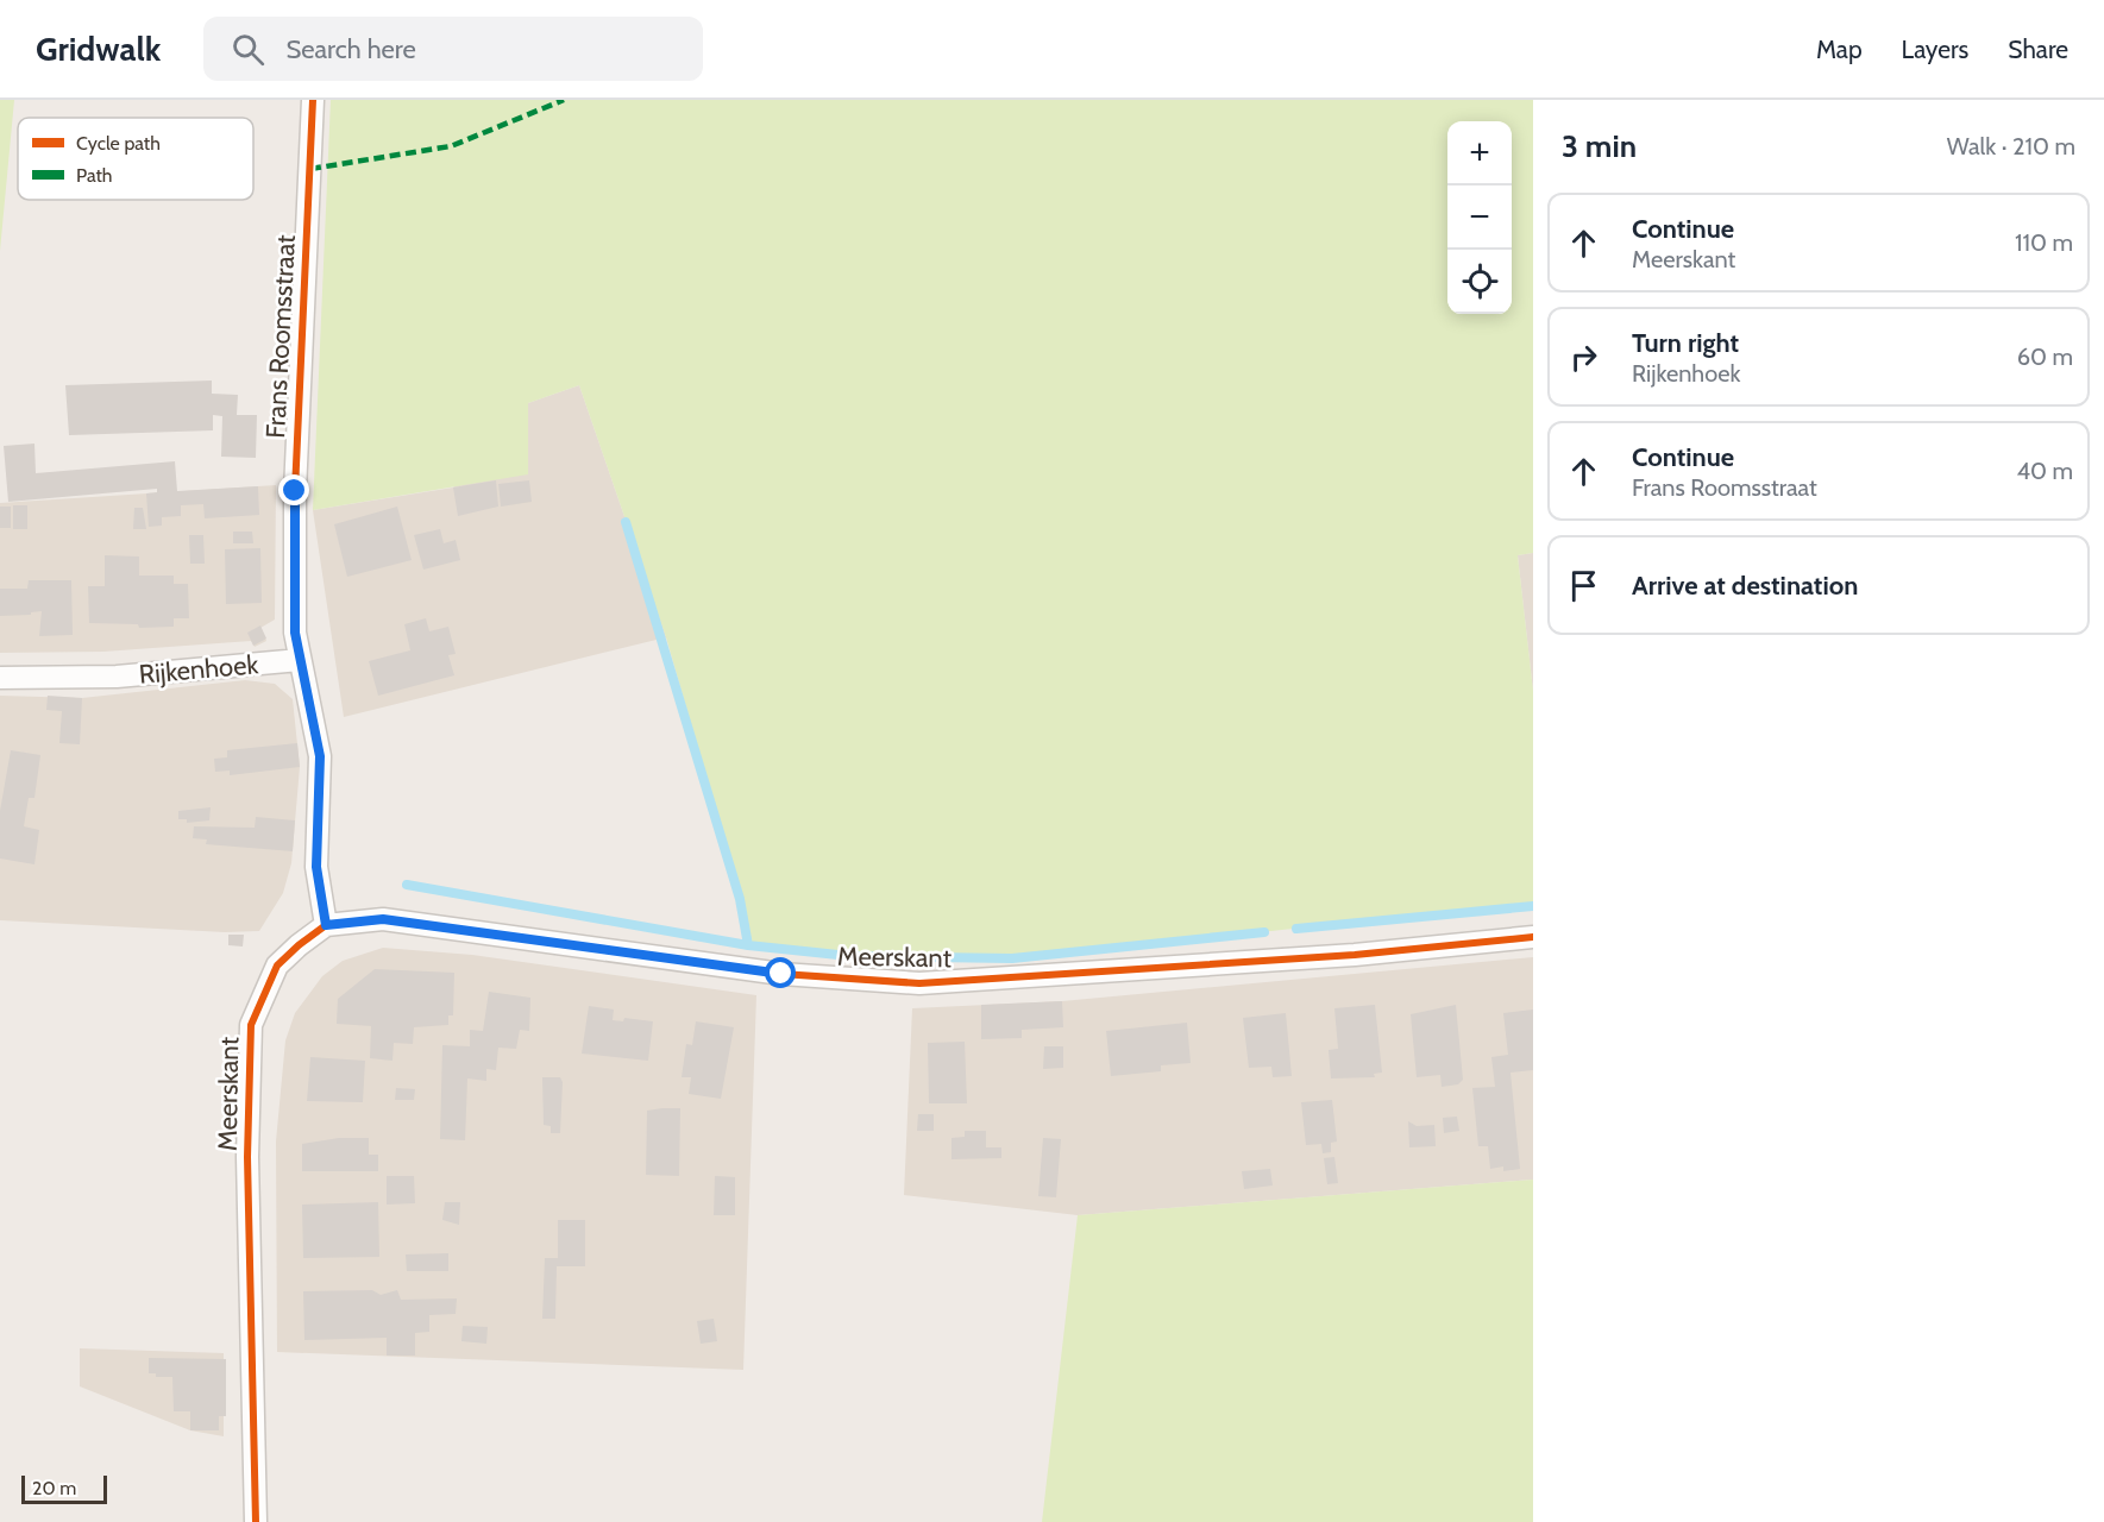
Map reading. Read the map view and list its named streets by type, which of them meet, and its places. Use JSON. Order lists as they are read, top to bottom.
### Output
{
  "streets": {
    "street": ["Frans Roomsstraat", "Rijkenhoek", "Meerskant"]
  },
  "crossings": [
    ["Frans Roomsstraat", "Rijkenhoek"]
  ],
  "legend": ["Cycle path", "Path"],
  "scale_bar": "20 m",
  "page": {
    "header": "Gridwalk",
    "search": "Search here",
    "nav": ["Map", "Layers", "Share"],
    "heading": ["3 min", "Walk · 210 m"],
    "map_buttons": ["+", "−"],
    "list": [
      ["Continue", "Meerskant", "110 m"],
      ["Turn right", "Rijkenhoek", "60 m"],
      ["Continue", "Frans Roomsstraat", "40 m"],
      "Arrive at destination"
    ],
    "scale": "20 m"
  }
}
